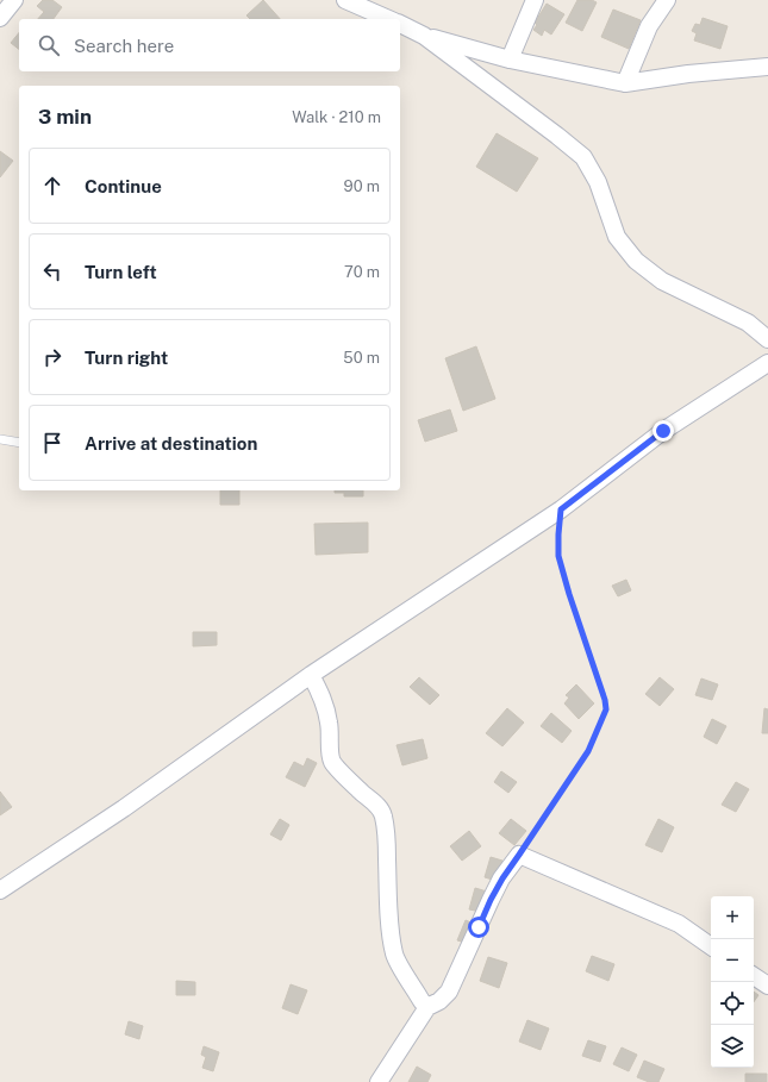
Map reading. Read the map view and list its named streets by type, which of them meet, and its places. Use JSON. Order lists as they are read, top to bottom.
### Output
{
  "page": {
    "search": "Search here",
    "heading": ["3 min", "Walk · 210 m"],
    "list": [
      ["Continue", "90 m"],
      ["Turn left", "70 m"],
      ["Turn right", "50 m"],
      "Arrive at destination"
    ],
    "map_buttons": ["+", "−"]
  }
}
